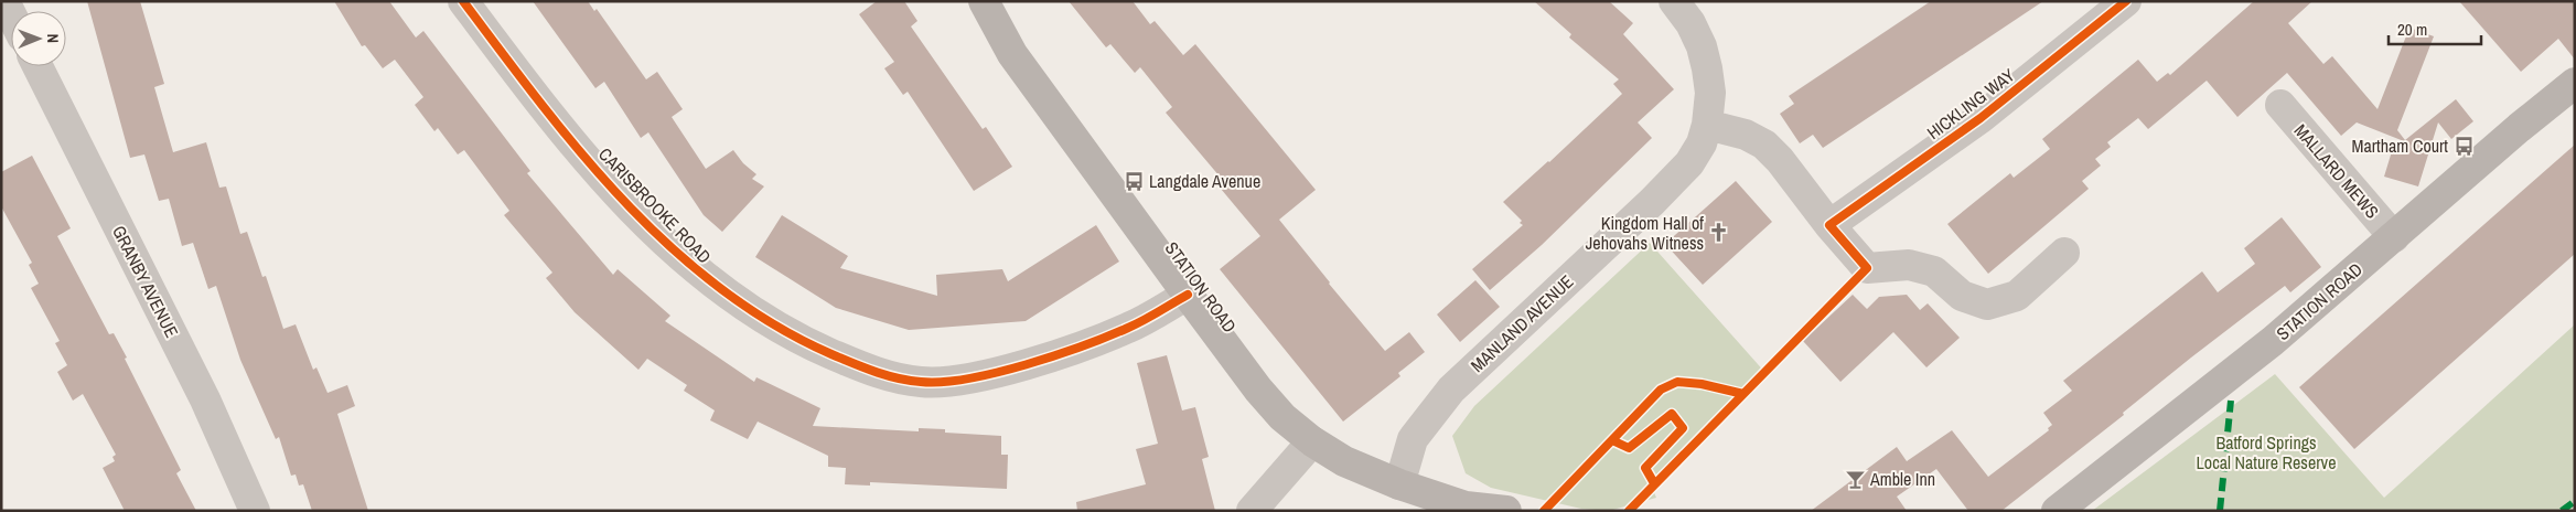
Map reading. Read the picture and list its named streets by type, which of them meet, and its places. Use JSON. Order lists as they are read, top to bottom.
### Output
{
  "streets": {
    "main road": ["STATION ROAD"],
    "street": [
      "HICKLING WAY",
      "MALLARD MEWS",
      "CARISBROOKE ROAD",
      "GRANBY AVENUE",
      "MANLAND AVENUE"
    ]
  },
  "crossings": [
    ["MALLARD MEWS", "STATION ROAD"],
    ["CARISBROOKE ROAD", "STATION ROAD"],
    ["STATION ROAD", "MANLAND AVENUE"]
  ],
  "parks": ["Batford Springs Local Nature Reserve"],
  "places": {
    "bus stop": ["Martham Court", "Langdale Avenue"],
    "church": ["Kingdom Hall of Jehovahs Witness"],
    "bar": ["Amble Inn"]
  },
  "scale_bar": "20 m",
  "north": "right"
}
